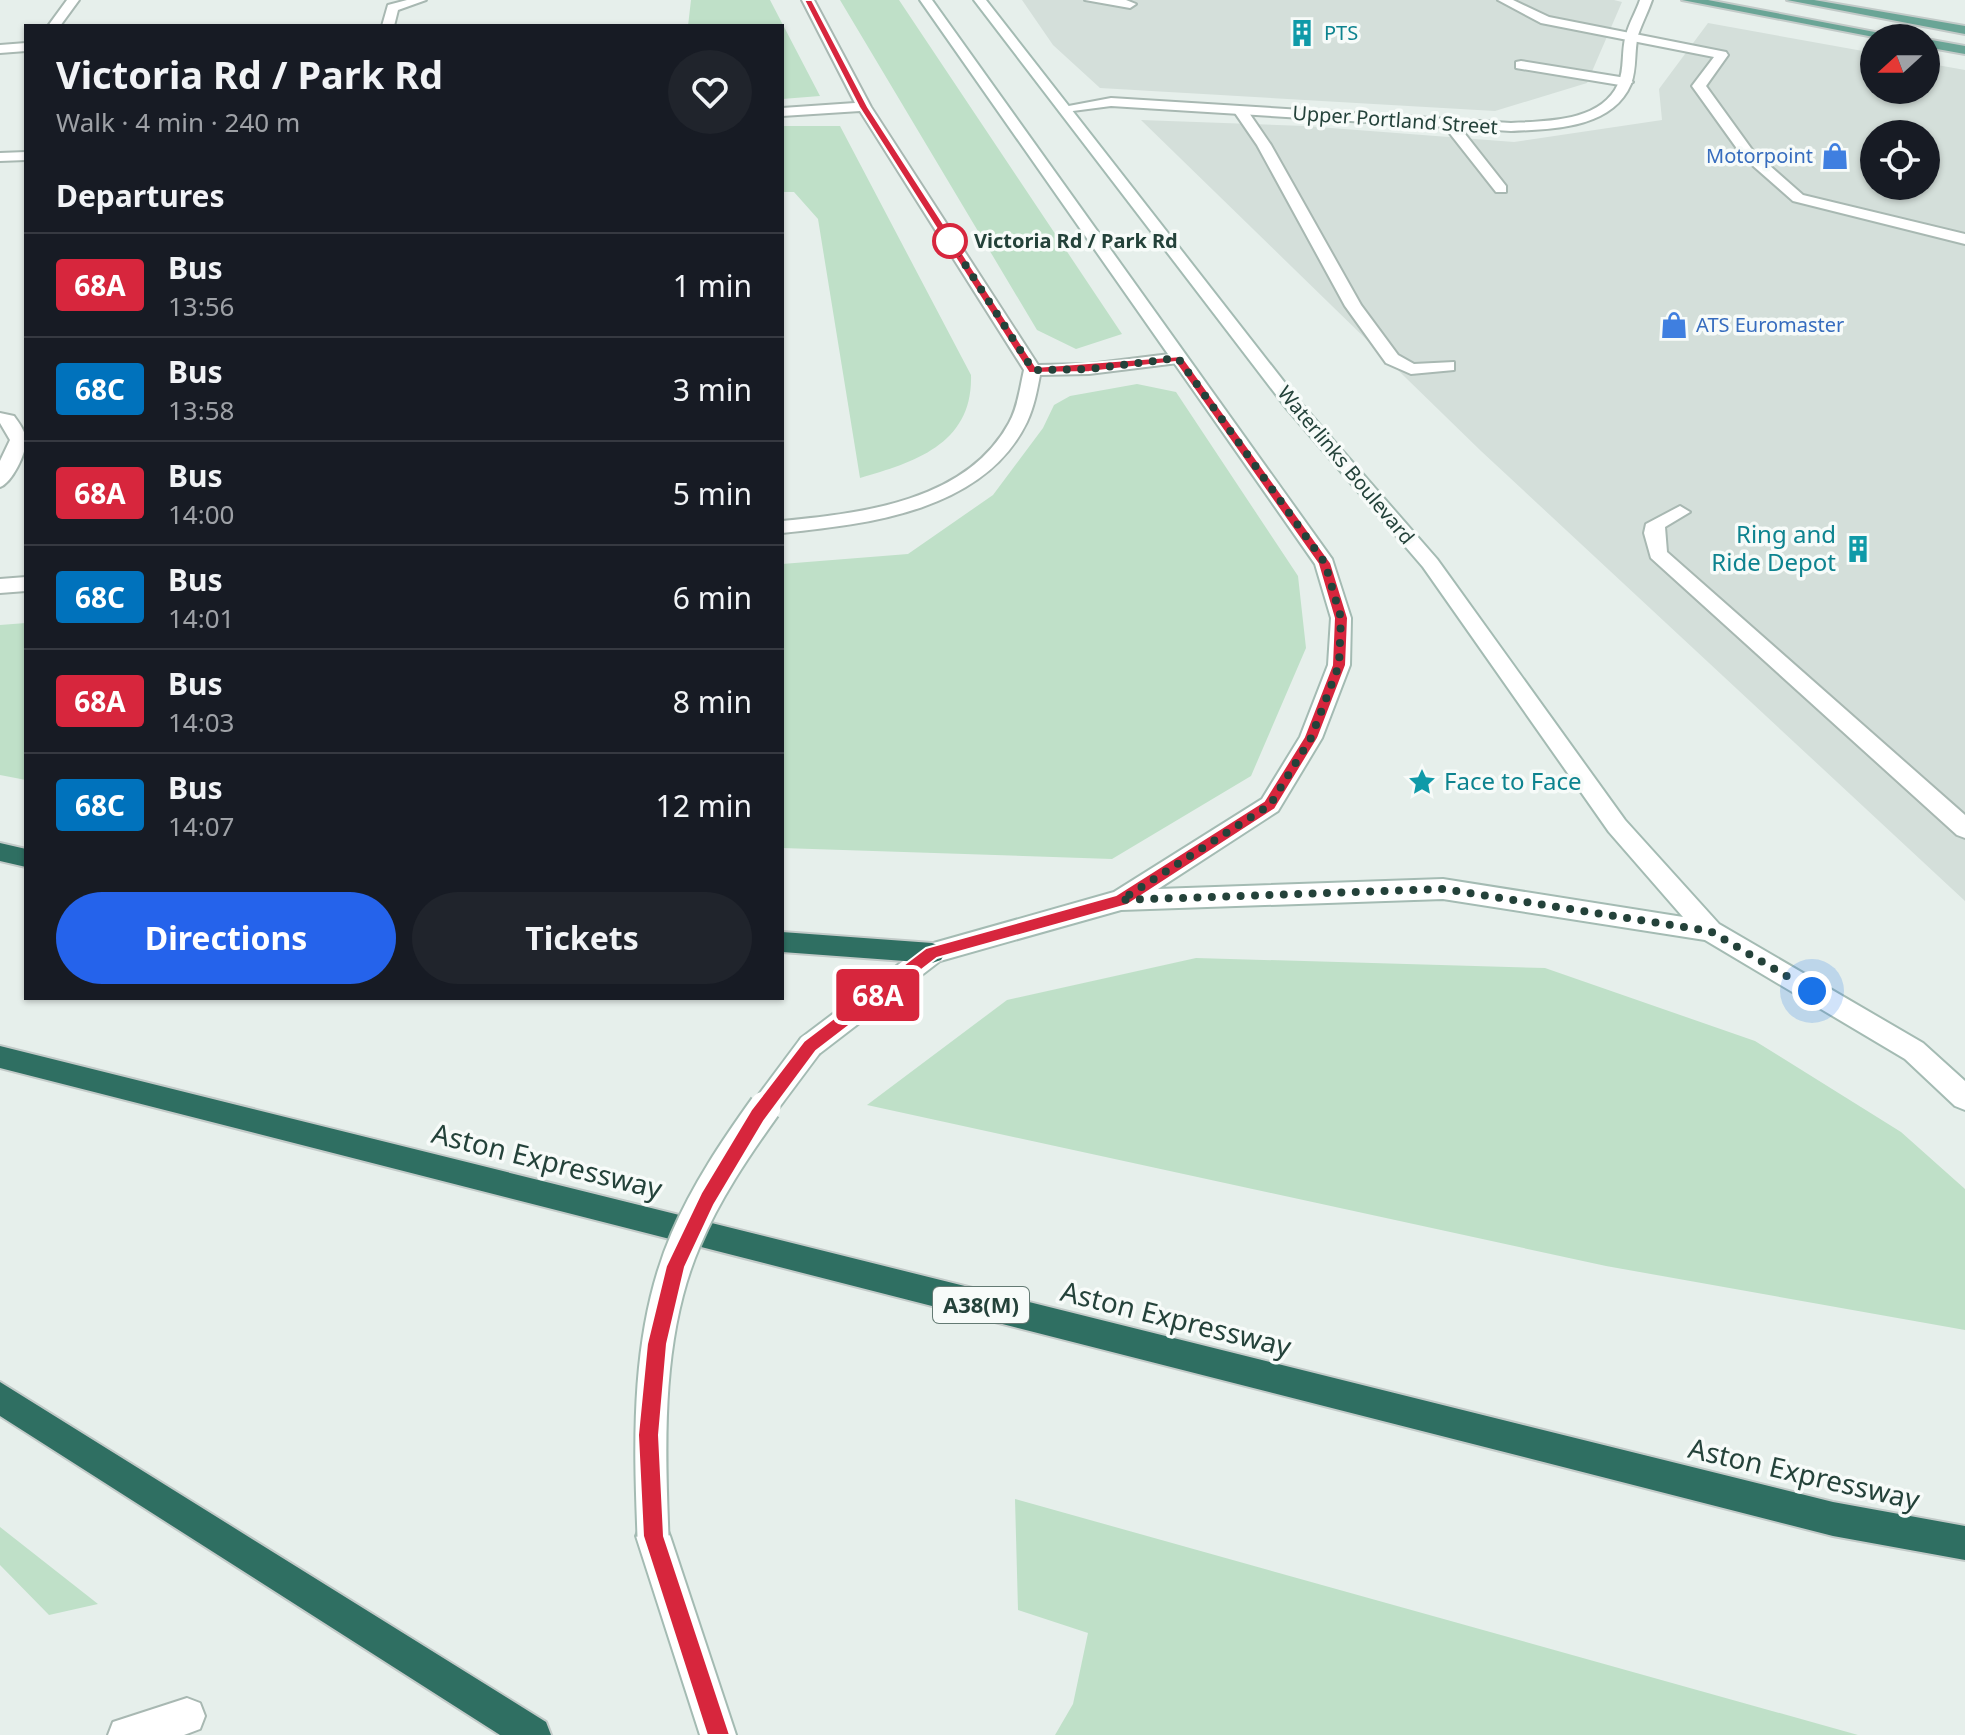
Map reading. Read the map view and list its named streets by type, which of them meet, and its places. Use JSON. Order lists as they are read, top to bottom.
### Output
{
  "streets": {
    "highway": ["Aston Expressway", "A38(M)"],
    "main road": ["Upper Portland Street", "Waterlinks Boulevard"]
  },
  "crossings": [
    ["Upper Portland Street", "Waterlinks Boulevard"]
  ],
  "places": {
    "building": ["PTS", "Ring and Ride Depot"],
    "shop": ["Motorpoint", "ATS Euromaster"],
    "other": ["Victoria Rd / Park Rd"],
    "place": ["Face to Face"]
  },
  "lines": ["bus line 68A"],
  "north": "left",
  "page": {
    "on_map": "68A",
    "heading": [
      ["Victoria Rd / Park Rd", "Walk · 4 min · 240 m"],
      "Departures"
    ],
    "list": [
      {
        "mark": "68A",
        "name": "Bus",
        "note": "13:56",
        "value": "1 min"
      },
      {
        "mark": "68C",
        "name": "Bus",
        "note": "13:58",
        "value": "3 min"
      },
      {
        "mark": "68A",
        "name": "Bus",
        "note": "14:00",
        "value": "5 min"
      },
      {
        "mark": "68C",
        "name": "Bus",
        "note": "14:01",
        "value": "6 min"
      },
      {
        "mark": "68A",
        "name": "Bus",
        "note": "14:03",
        "value": "8 min"
      },
      {
        "mark": "68C",
        "name": "Bus",
        "note": "14:07",
        "value": "12 min"
      }
    ],
    "buttons": ["Directions", "Tickets"]
  }
}
